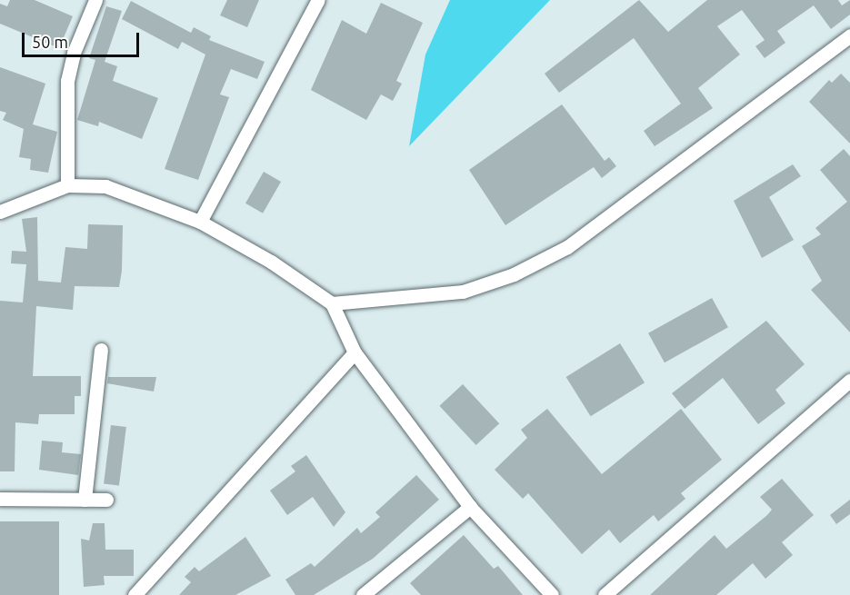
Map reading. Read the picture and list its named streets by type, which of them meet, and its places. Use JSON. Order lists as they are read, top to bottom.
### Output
{
  "scale_bar": "50 m"
}
